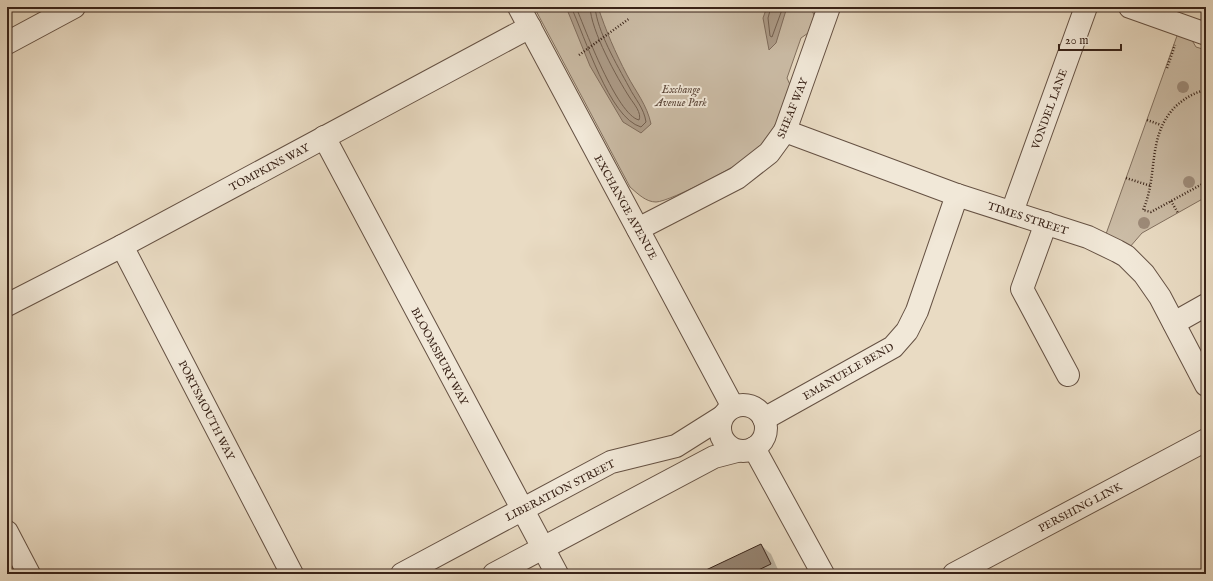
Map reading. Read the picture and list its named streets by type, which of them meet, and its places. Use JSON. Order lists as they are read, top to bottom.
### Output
{
  "streets": {
    "street": [
      "SHEAF WAY",
      "VONDEL LANE",
      "TOMPKINS WAY",
      "EXCHANGE AVENUE",
      "TIMES STREET",
      "BLOOMSBURY WAY",
      "EMANUELE BEND",
      "PORTSMOUTH WAY",
      "LIBERATION STREET",
      "PERSHING LINK"
    ]
  },
  "crossings": [
    ["SHEAF WAY", "EXCHANGE AVENUE"],
    ["SHEAF WAY", "TIMES STREET"],
    ["VONDEL LANE", "TIMES STREET"],
    ["TOMPKINS WAY", "EXCHANGE AVENUE"],
    ["TOMPKINS WAY", "BLOOMSBURY WAY"],
    ["TOMPKINS WAY", "PORTSMOUTH WAY"],
    ["EXCHANGE AVENUE", "EMANUELE BEND"],
    ["EXCHANGE AVENUE", "LIBERATION STREET"],
    ["TIMES STREET", "EMANUELE BEND"],
    ["BLOOMSBURY WAY", "LIBERATION STREET"],
    ["EMANUELE BEND", "LIBERATION STREET"]
  ],
  "parks": ["Exchange Avenue Park"],
  "scale_bar": "20 m"
}
